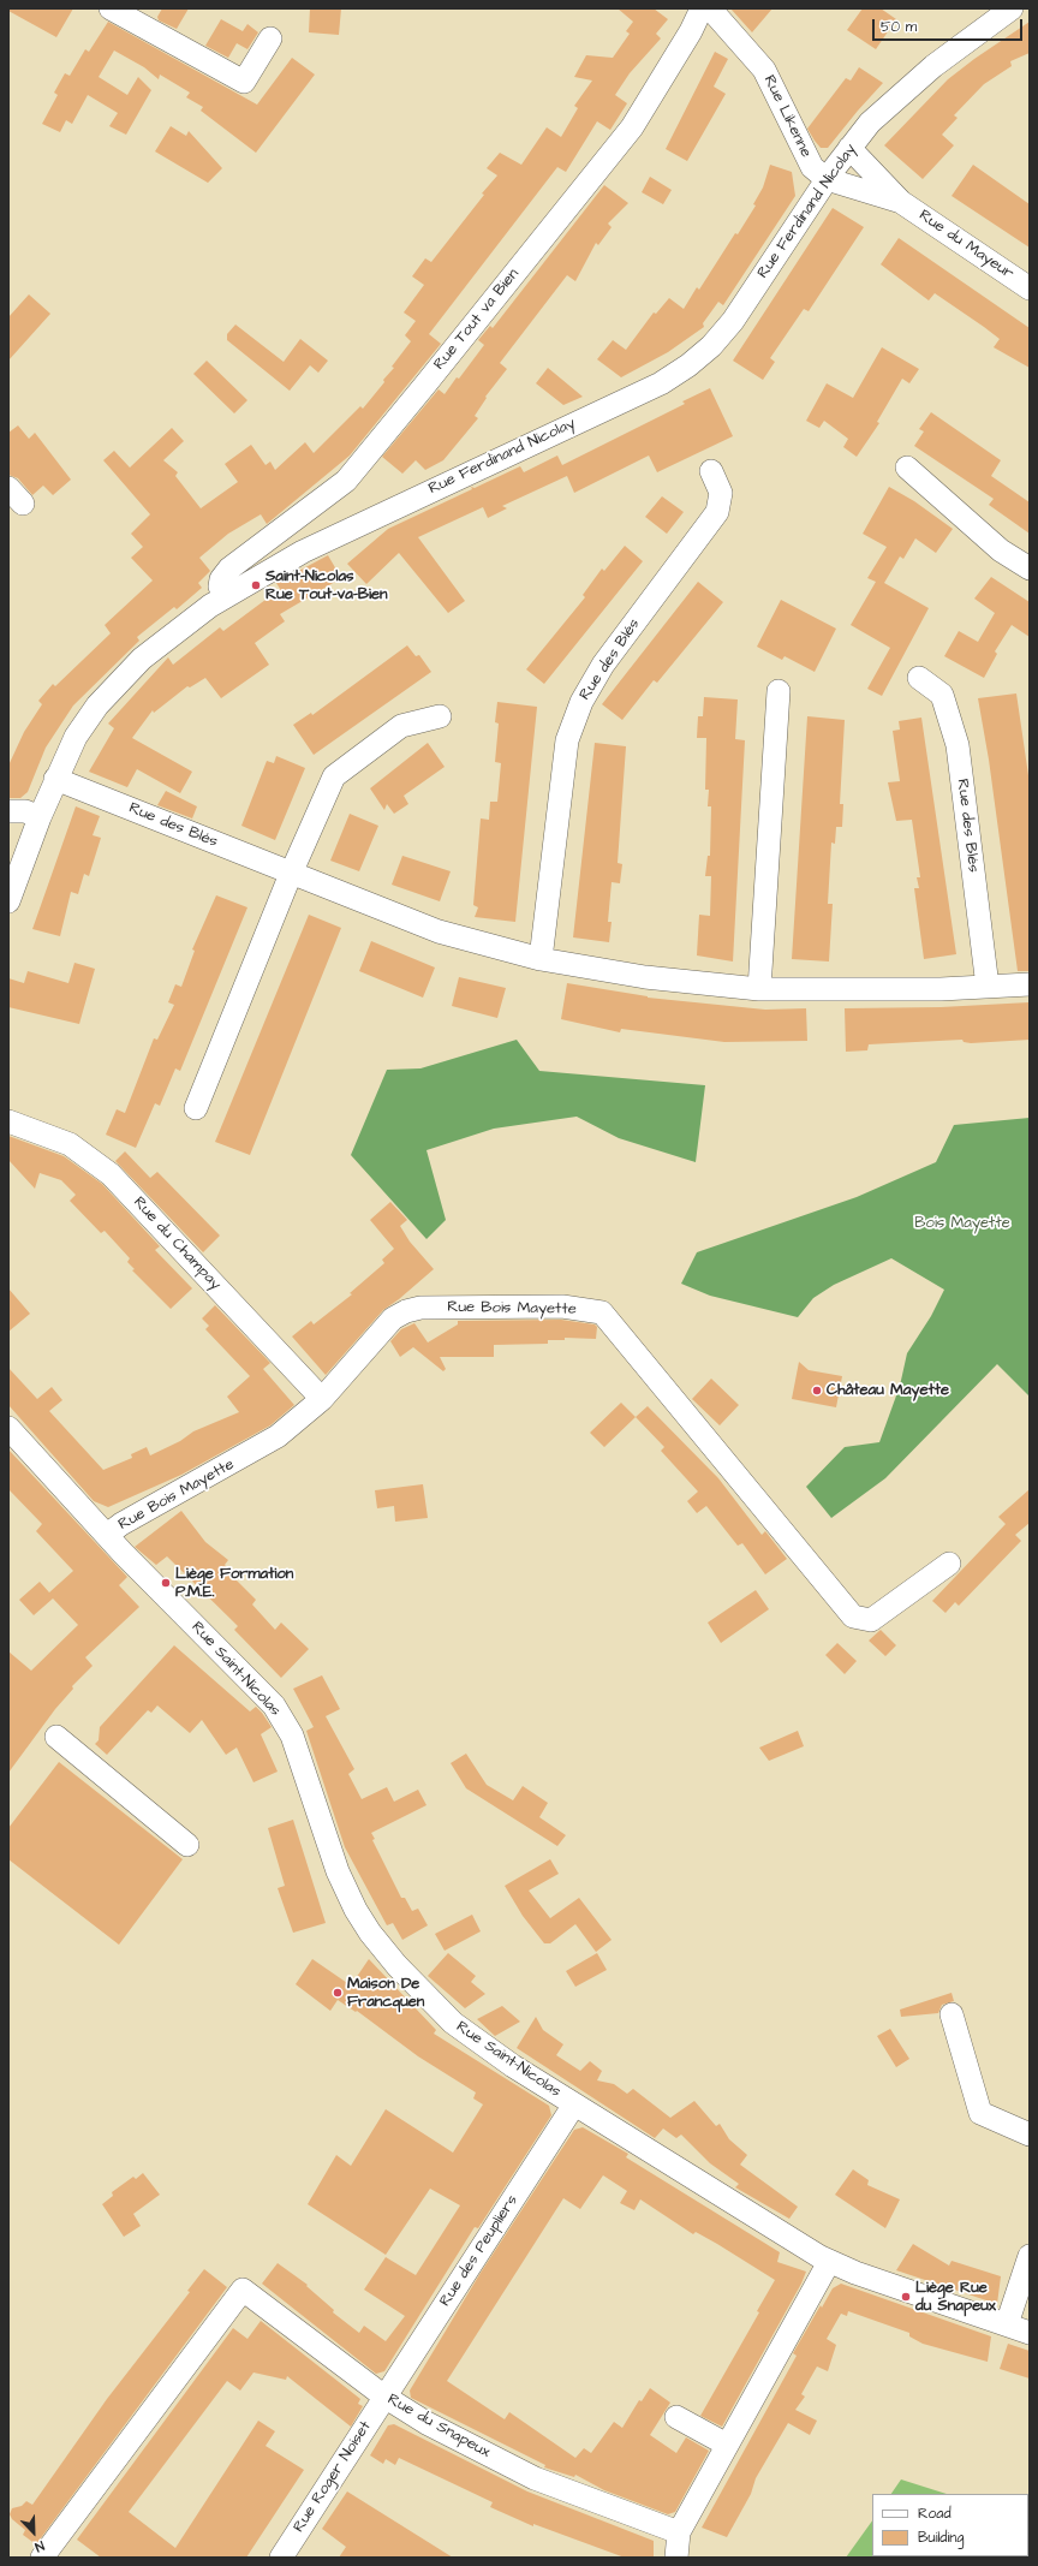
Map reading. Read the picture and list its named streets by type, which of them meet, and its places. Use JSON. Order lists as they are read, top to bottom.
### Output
{
  "streets": {
    "street": [
      "Rue Likenne",
      "Rue Ferdinand Nicolay",
      "Rue du Mayeur",
      "Rue Tout va Bien",
      "Rue des Blés",
      "Rue du Champay",
      "Rue Bois Mayette",
      "Rue Saint-Nicolas",
      "Rue des Peupliers",
      "Rue du Snapeux",
      "Rue Roger Noiset"
    ]
  },
  "crossings": [
    ["Rue Likenne", "Rue Ferdinand Nicolay"],
    ["Rue Likenne", "Rue du Mayeur"],
    ["Rue Ferdinand Nicolay", "Rue du Mayeur"],
    ["Rue Ferdinand Nicolay", "Rue Tout va Bien"],
    ["Rue Ferdinand Nicolay", "Rue des Blés"],
    ["Rue du Champay", "Rue Bois Mayette"],
    ["Rue Bois Mayette", "Rue Saint-Nicolas"],
    ["Rue Saint-Nicolas", "Rue des Peupliers"],
    ["Rue des Peupliers", "Rue du Snapeux"],
    ["Rue des Peupliers", "Rue Roger Noiset"],
    ["Rue du Snapeux", "Rue Roger Noiset"]
  ],
  "parks": ["Bois Mayette"],
  "places": [
    "Saint-Nicolas Rue Tout-va-Bien",
    "Château Mayette",
    "Liège Formation P.M.E.",
    "Maison De Francquen",
    "Liège Rue du Snapeux"
  ],
  "legend": ["Road", "Building"],
  "scale_bar": "50 m",
  "north": "bottom right"
}
